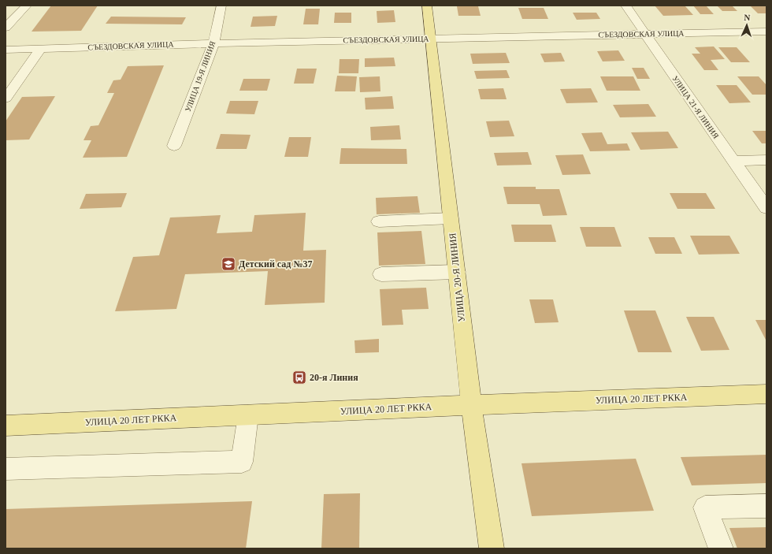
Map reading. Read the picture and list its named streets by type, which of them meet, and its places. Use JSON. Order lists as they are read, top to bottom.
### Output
{
  "streets": {
    "main road": ["УЛИЦА 20-Я ЛИНИЯ", "УЛИЦА 20 ЛЕТ РККА"],
    "street": ["СЪЕЗДОВСКАЯ УЛИЦА", "УЛИЦА 19-Я ЛИНИЯ", "УЛИЦА 21-Я ЛИНИЯ"]
  },
  "crossings": [
    ["СЪЕЗДОВСКАЯ УЛИЦА", "УЛИЦА 19-Я ЛИНИЯ"],
    ["СЪЕЗДОВСКАЯ УЛИЦА", "УЛИЦА 21-Я ЛИНИЯ"],
    ["СЪЕЗДОВСКАЯ УЛИЦА", "УЛИЦА 20-Я ЛИНИЯ"],
    ["УЛИЦА 20-Я ЛИНИЯ", "УЛИЦА 20 ЛЕТ РККА"]
  ],
  "places": {
    "school or university": ["Детский сад №37"],
    "bus stop": ["20-я Линия"]
  },
  "north": "top"
}
